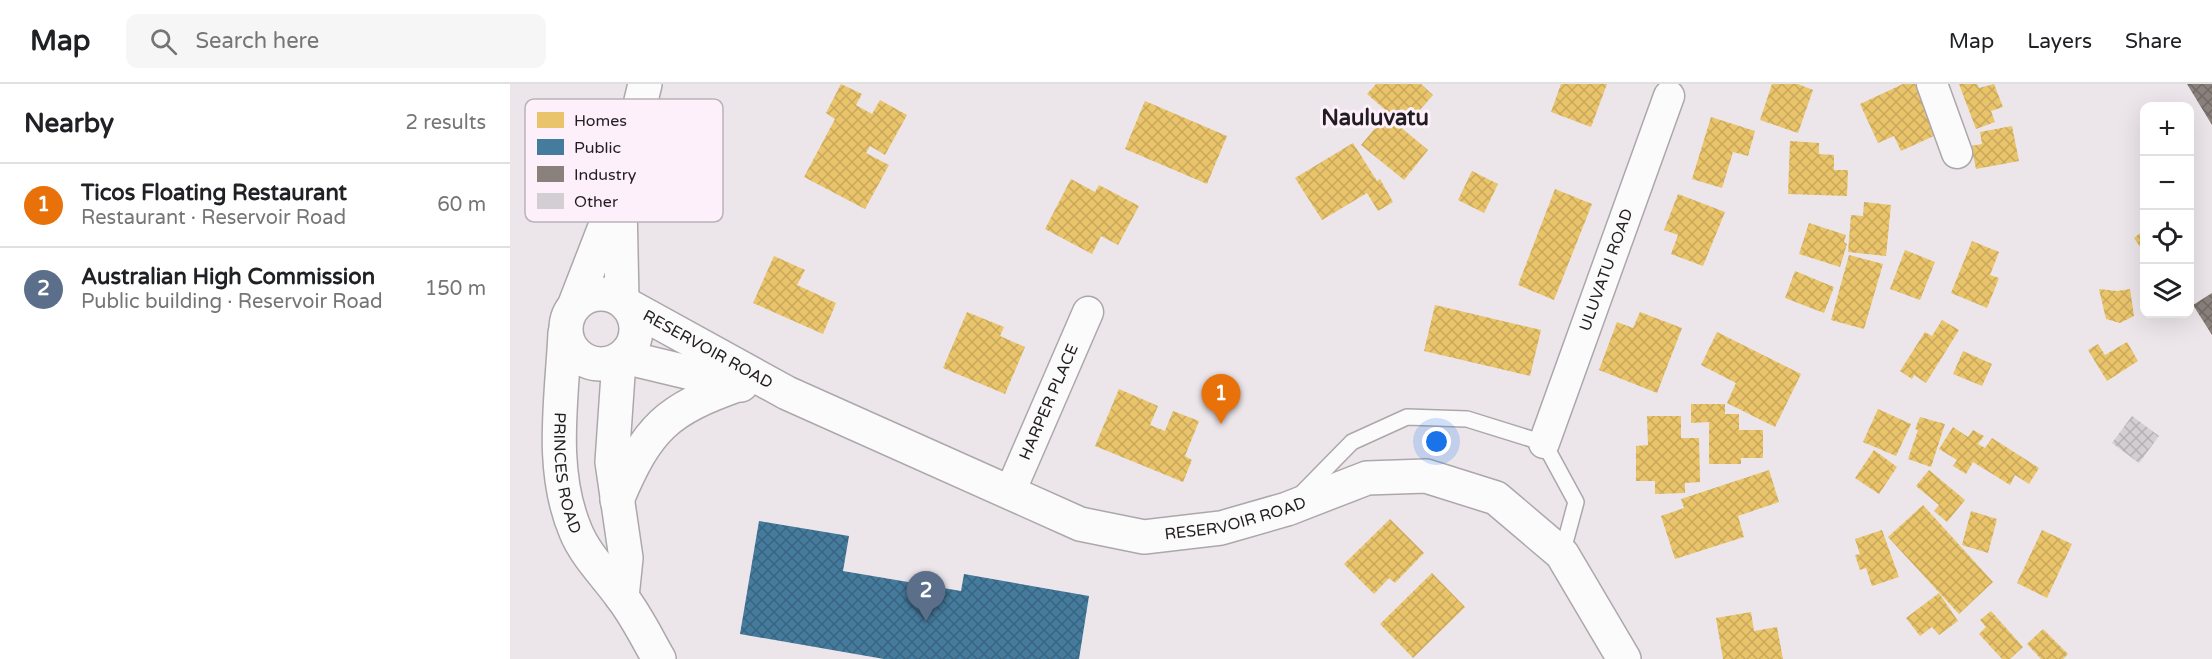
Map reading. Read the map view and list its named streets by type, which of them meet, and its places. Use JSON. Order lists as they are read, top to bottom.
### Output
{
  "streets": {
    "main road": ["RESERVOIR ROAD", "PRINCES ROAD"],
    "street": ["ULUVATU ROAD", "HARPER PLACE"]
  },
  "crossings": [
    ["RESERVOIR ROAD", "HARPER PLACE"],
    ["RESERVOIR ROAD", "PRINCES ROAD"]
  ],
  "districts": ["Nauluvatu"],
  "legend": [
    "Homes",
    "Public",
    "Industry",
    "Other"
  ],
  "page": {
    "header": "Map",
    "search": "Search here",
    "nav": ["Map", "Layers", "Share"],
    "heading": ["Nearby", "2 results"],
    "map_buttons": ["+", "−"],
    "list": [
      {
        "mark": "1",
        "name": "Ticos Floating Restaurant",
        "note": "Restaurant · Reservoir Road",
        "value": "60 m"
      },
      {
        "mark": "2",
        "name": "Australian High Commission",
        "note": "Public building · Reservoir Road",
        "value": "150 m"
      }
    ],
    "pins": ["1", "2"]
  }
}
